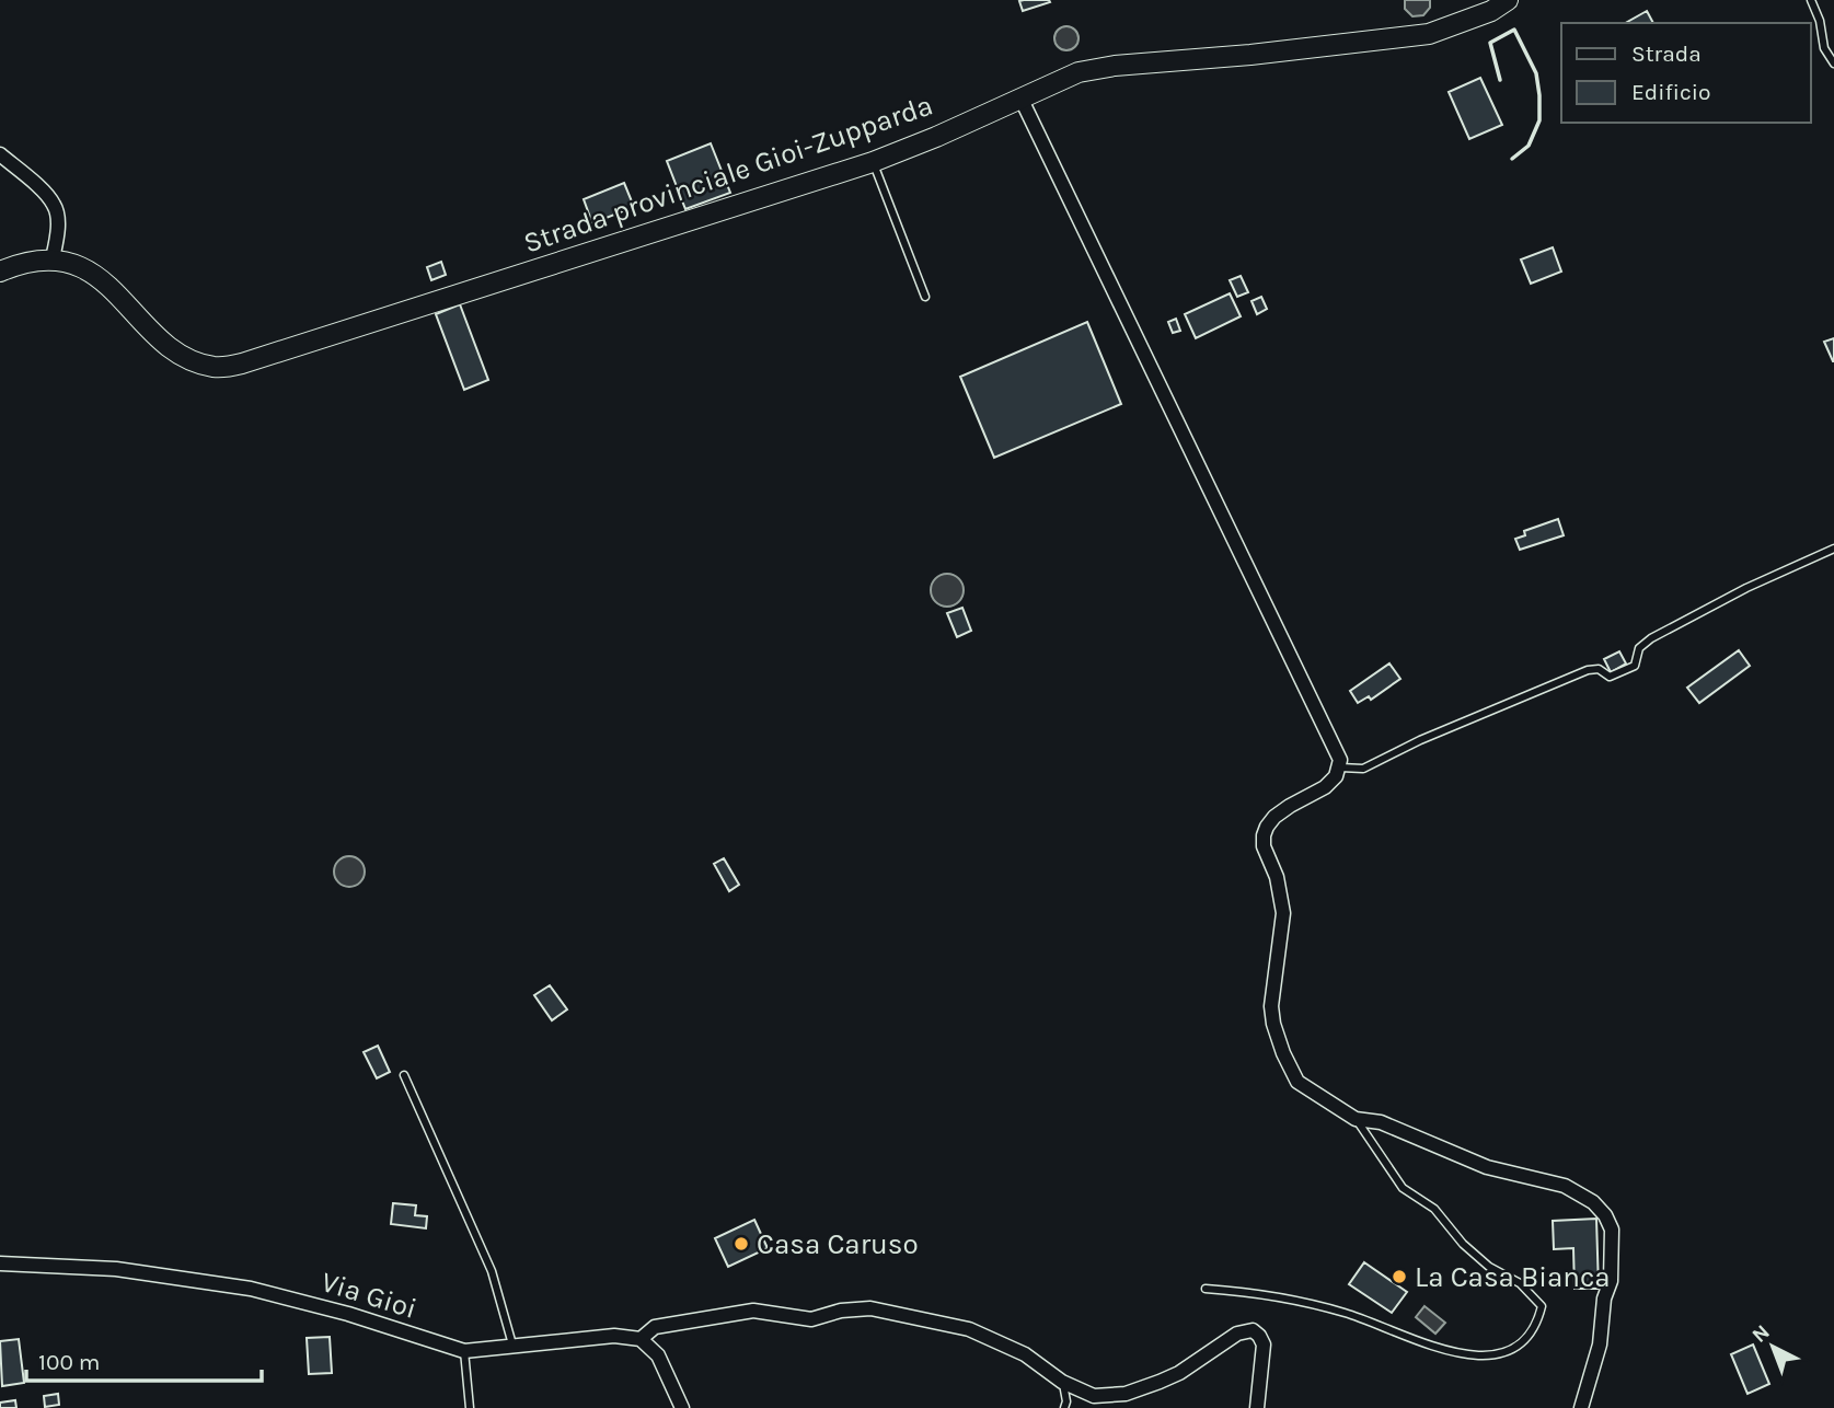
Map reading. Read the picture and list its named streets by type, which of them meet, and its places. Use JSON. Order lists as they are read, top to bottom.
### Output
{
  "streets": {
    "street": ["Strada provinciale Gioi-Zupparda", "Via Gioi"]
  },
  "places": ["Casa Caruso", "La Casa Bianca"],
  "legend": ["Strada", "Edificio"],
  "scale_bar": "100 m",
  "north": "top left"
}
